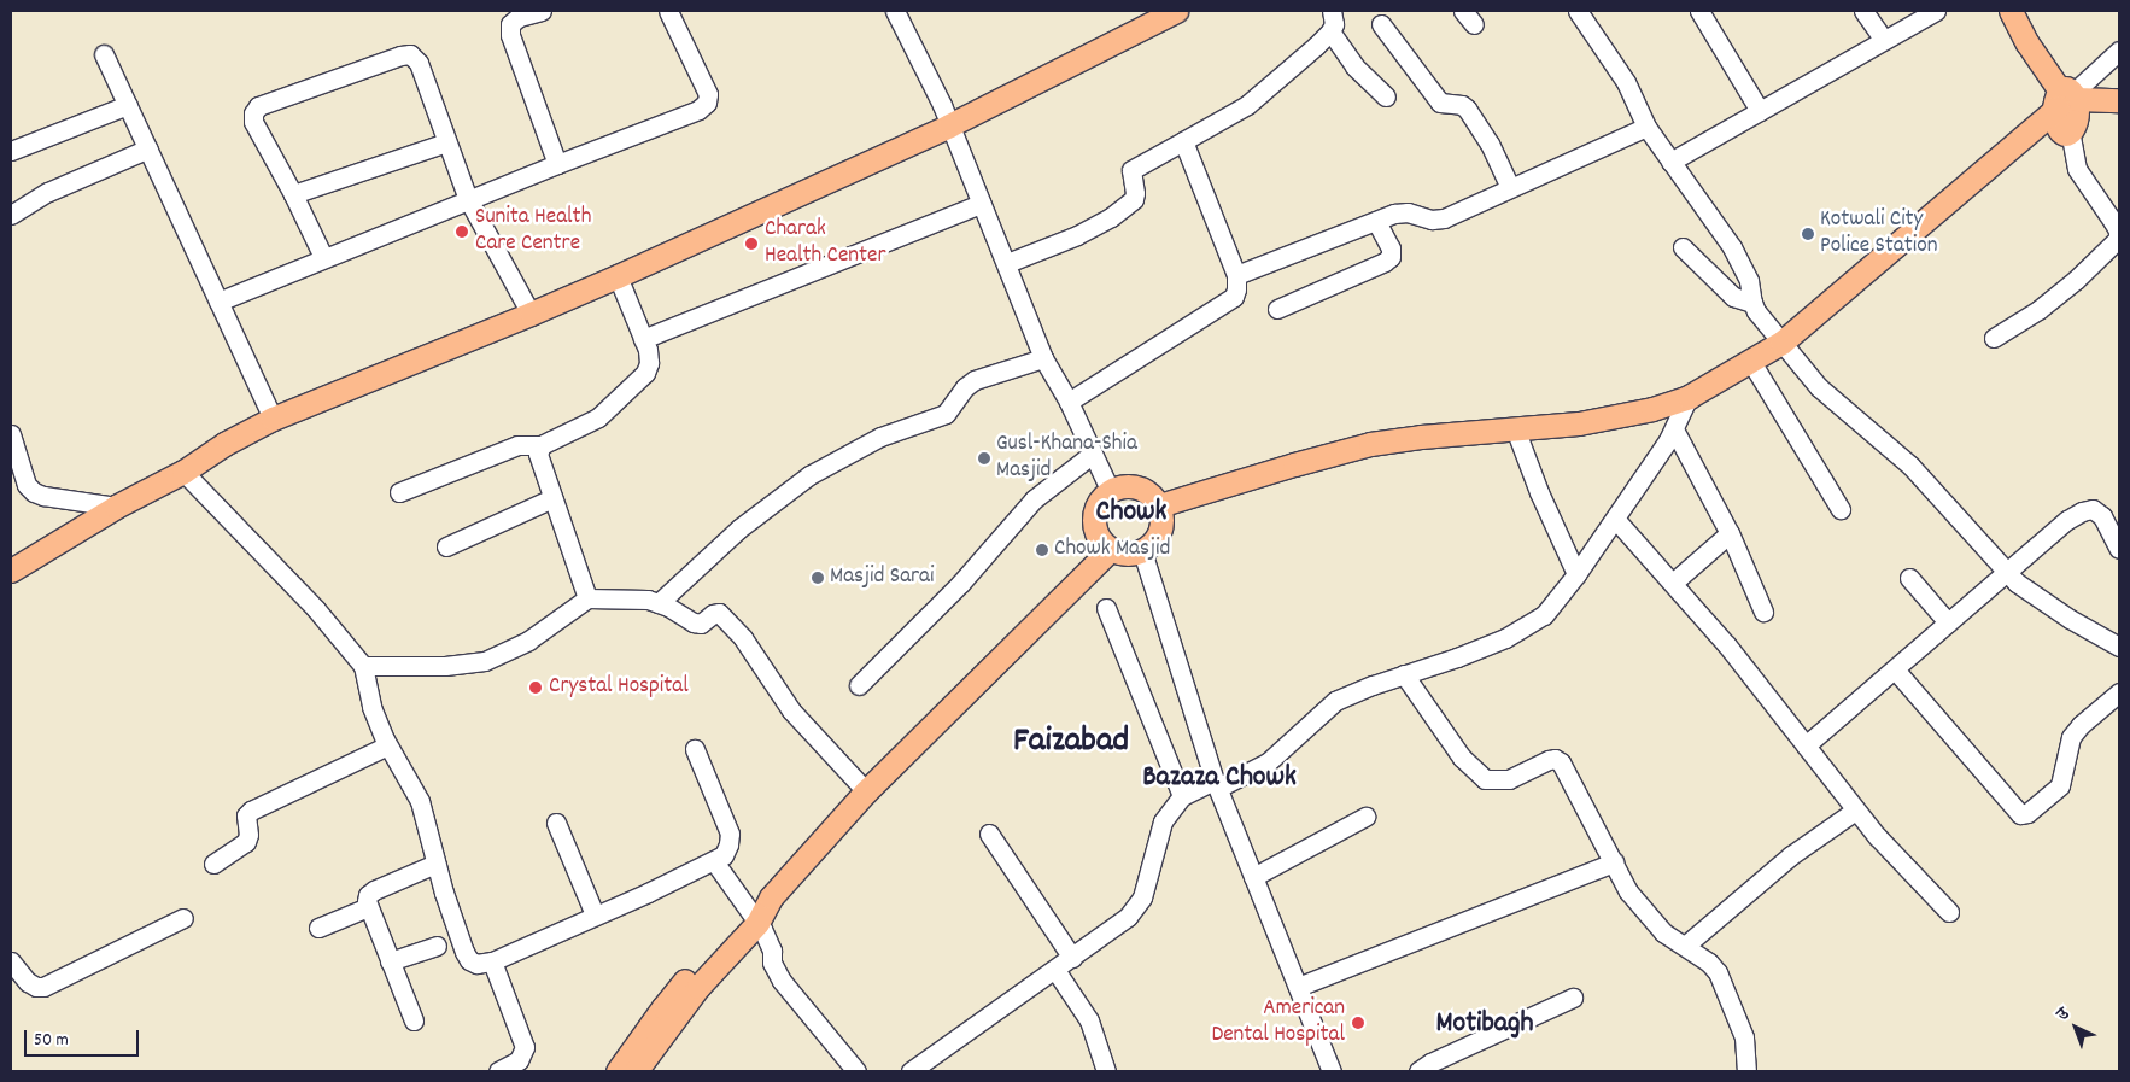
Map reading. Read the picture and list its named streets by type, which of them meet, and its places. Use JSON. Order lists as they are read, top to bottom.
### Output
{
  "districts": [
    "Chowk",
    "Faizabad",
    "Bazaza Chowk",
    "Motibagh"
  ],
  "places": [
    "Sunita Health Care Centre",
    "Kotwali City Police Station",
    "Charak Health Center",
    "Gusl-Khana-Shia Masjid",
    "Chowk Masjid",
    "Masjid Sarai",
    "Crystal Hospital",
    "American Dental Hospital"
  ],
  "scale_bar": "50 m",
  "north": "top left"
}
